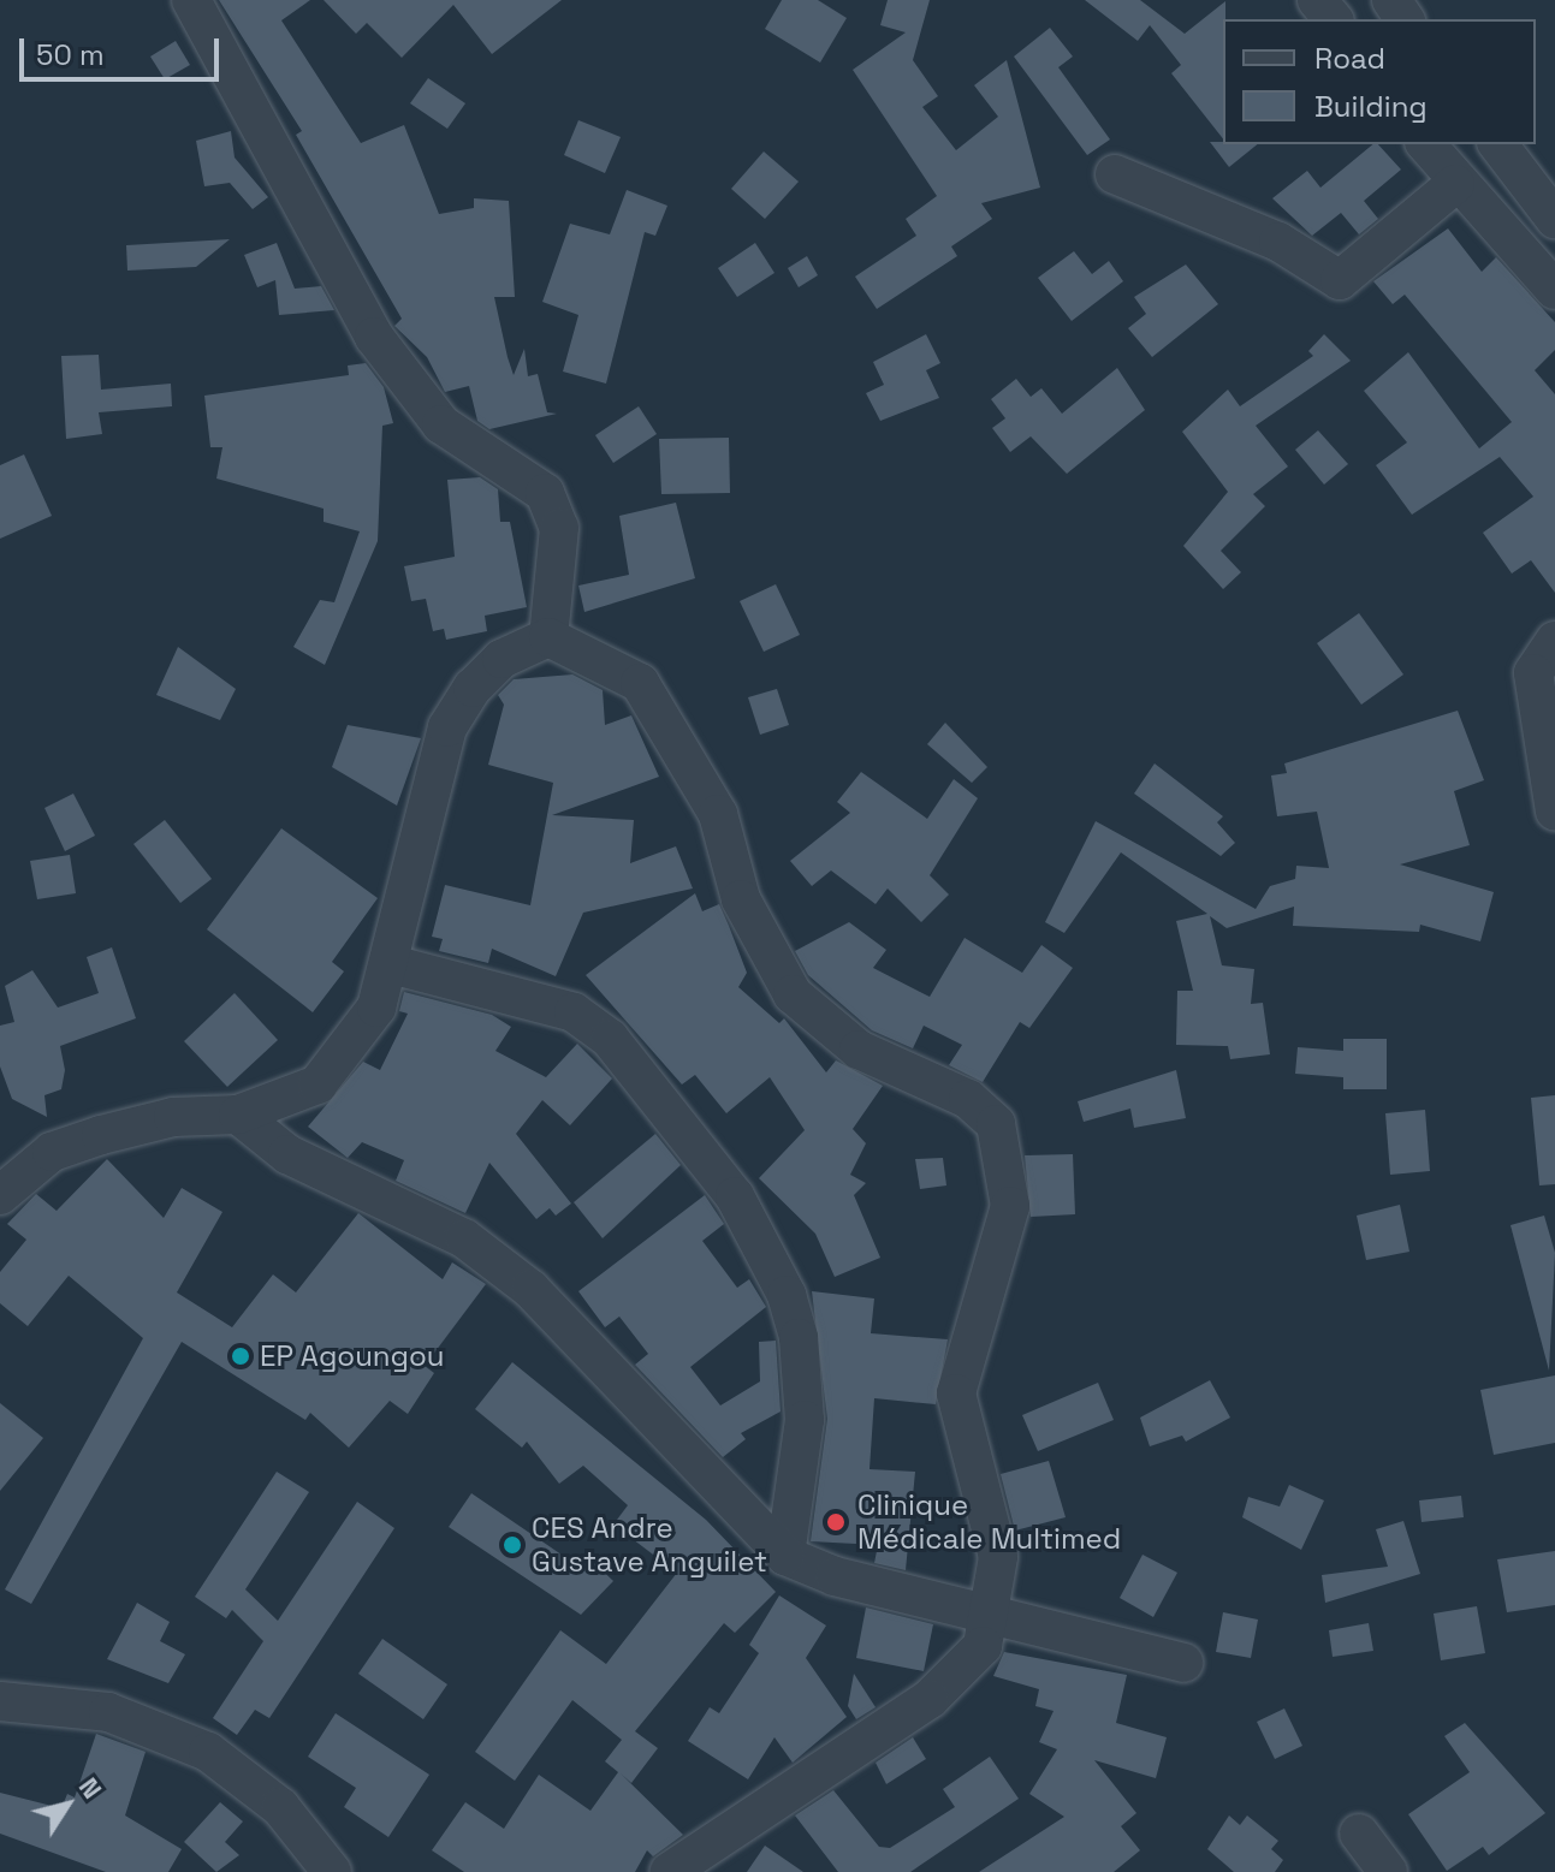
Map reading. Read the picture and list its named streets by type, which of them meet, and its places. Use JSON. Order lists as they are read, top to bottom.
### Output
{
  "places": ["EP Agoungou", "Clinique Médicale Multimed", "CES Andre Gustave Anguilet"],
  "legend": ["Road", "Building"],
  "scale_bar": "50 m",
  "north": "top right"
}
